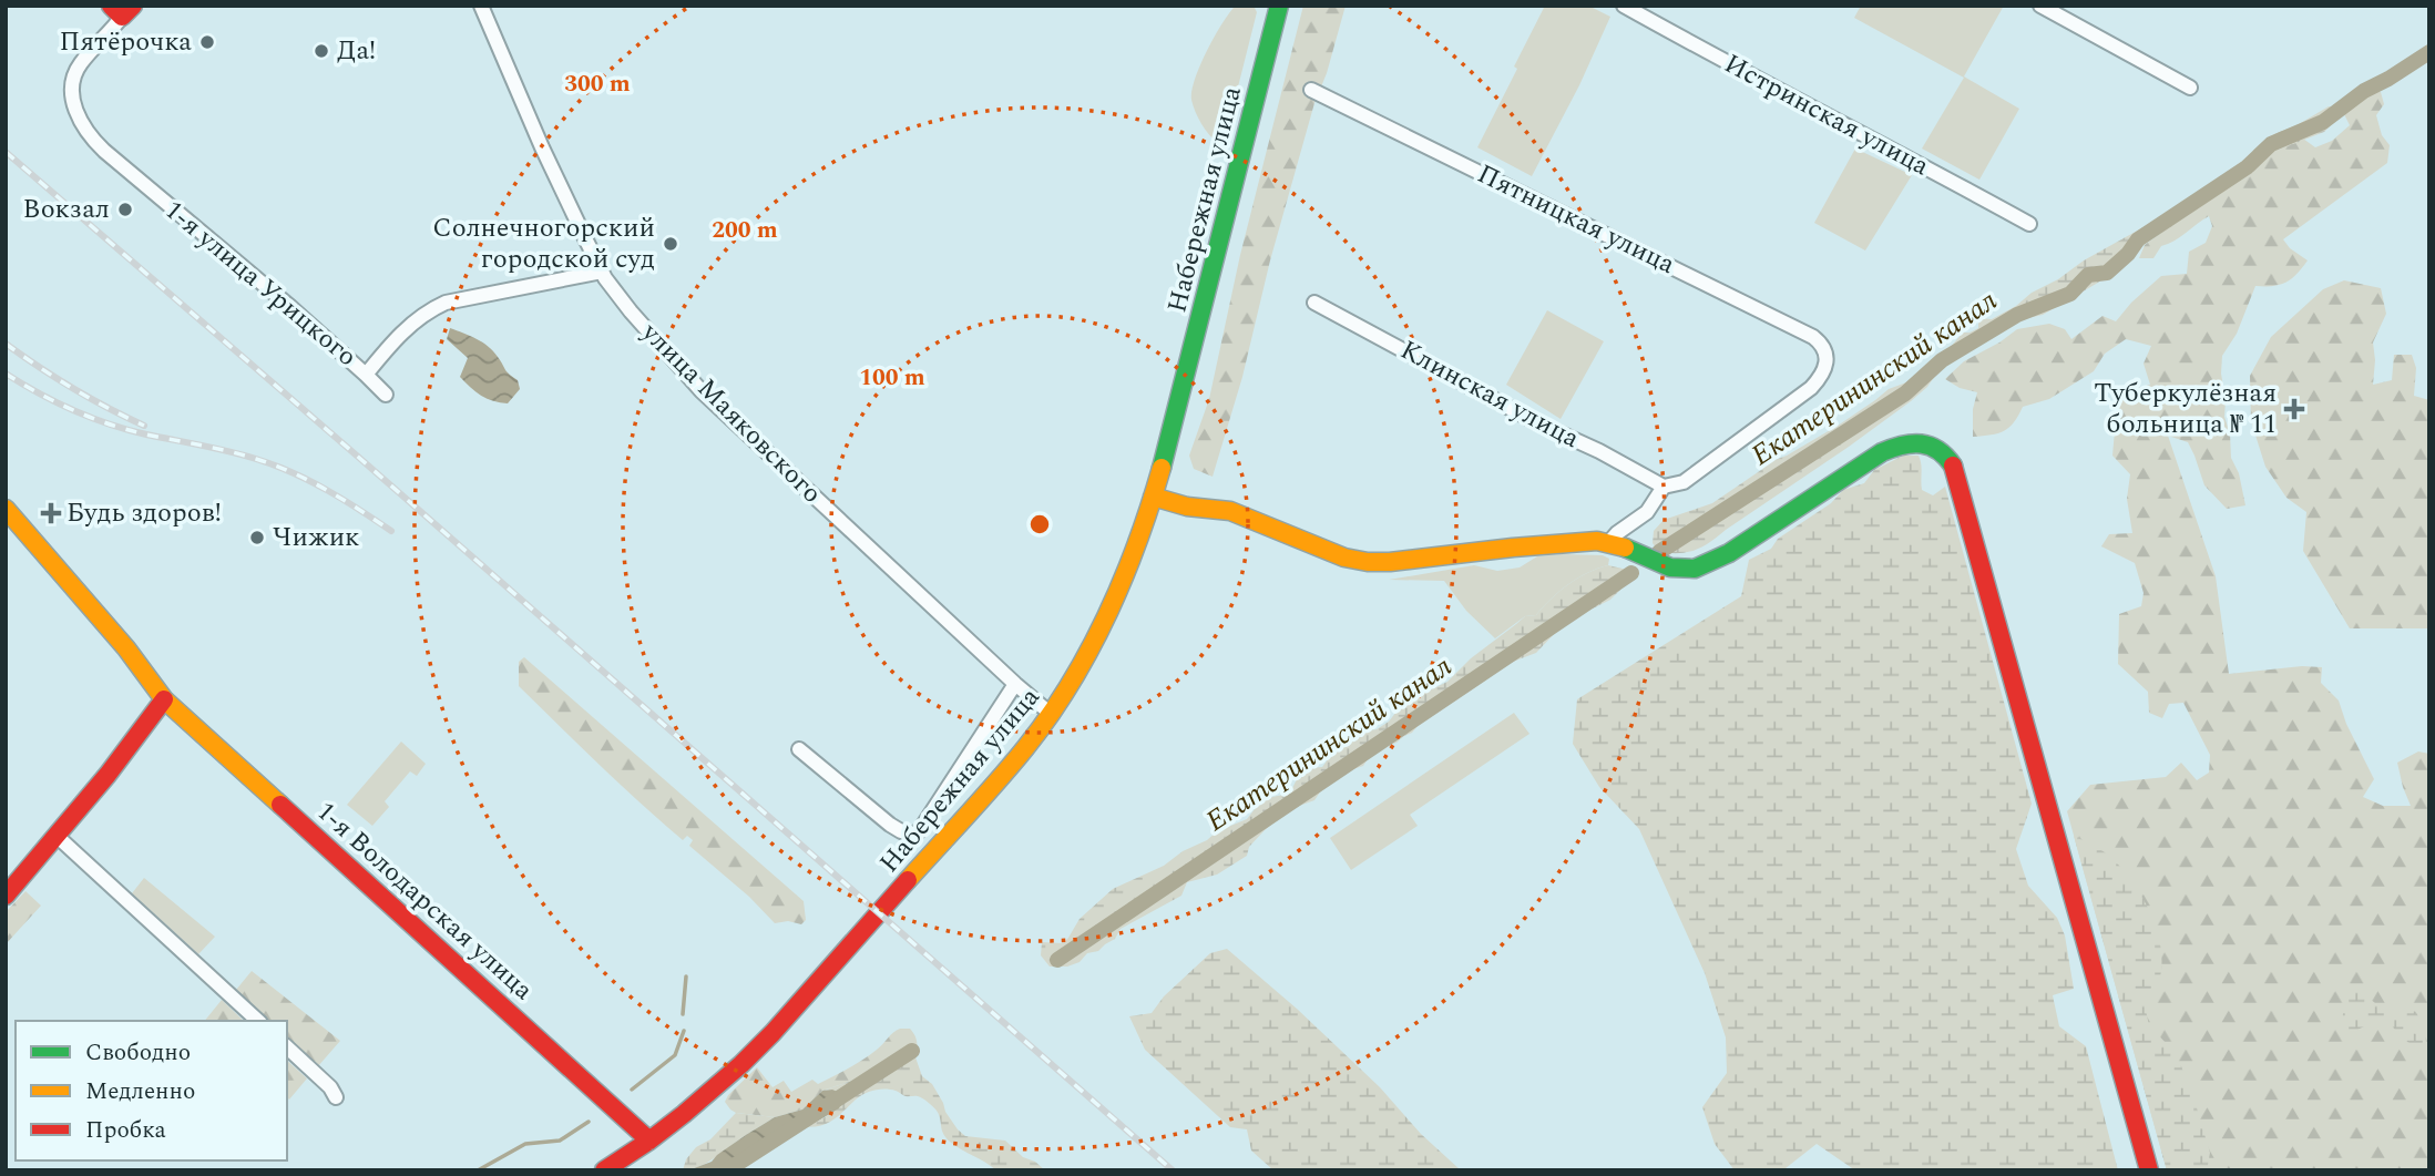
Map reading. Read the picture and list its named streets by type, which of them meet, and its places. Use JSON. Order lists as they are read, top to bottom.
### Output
{
  "streets": {
    "street": [
      "Истринская улица",
      "Набережная улица",
      "Пятницкая улица",
      "1-я улица Урицкого",
      "Клинская улица",
      "улица Маяковского",
      "1-я Володарская улица"
    ]
  },
  "crossings": [
    ["Набережная улица", "улица Маяковского"],
    ["Набережная улица", "1-я Володарская улица"],
    ["Пятницкая улица", "Клинская улица"],
    ["1-я улица Урицкого", "улица Маяковского"]
  ],
  "water": ["Екатерининский канал"],
  "places": {
    "other": [
      "Пятёрочка",
      "Да!",
      "Вокзал",
      "Солнечногорский городской суд",
      "Чижик"
    ],
    "health": ["Туберкулёзная больница № 11", "Будь здоров!"]
  },
  "legend": ["Свободно", "Медленно", "Пробка"],
  "rings": ["300 m", "200 m", "100 m"]
}
